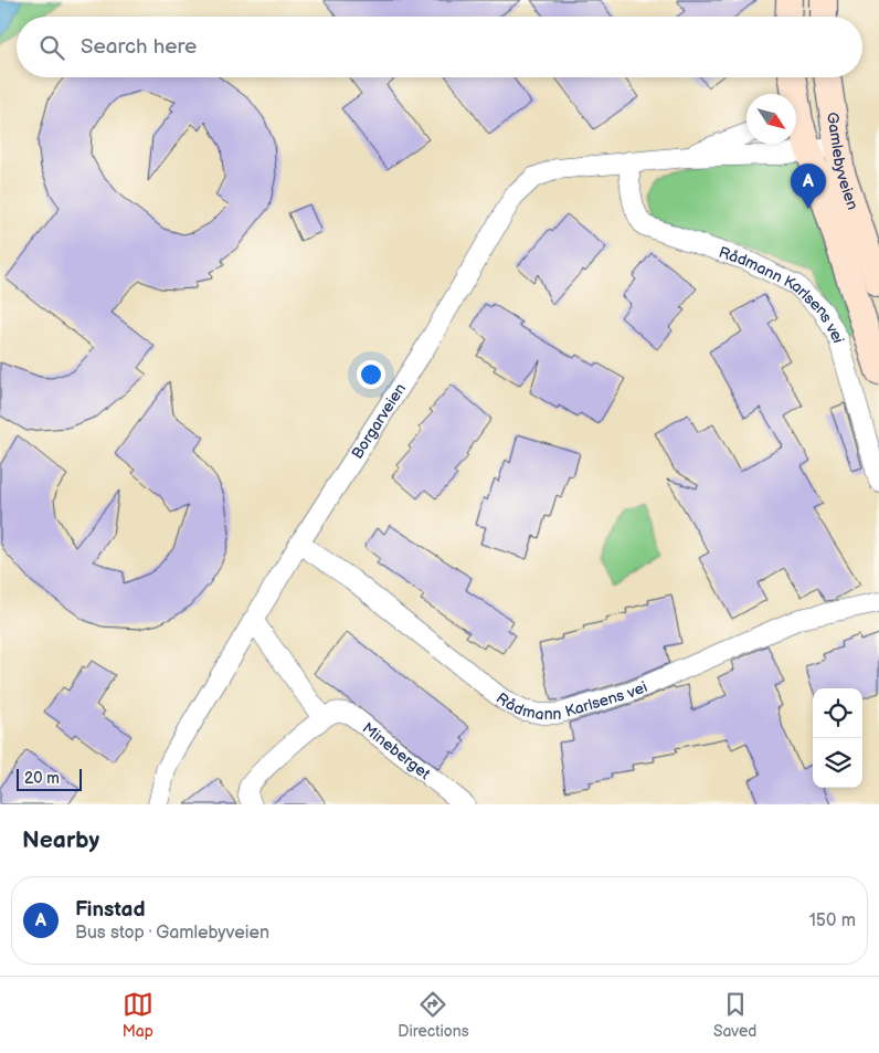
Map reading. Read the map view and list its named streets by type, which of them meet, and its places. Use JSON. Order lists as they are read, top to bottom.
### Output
{
  "streets": {
    "street": [
      "Gamlebyveien",
      "Rådmann Karlsens vei",
      "Borgarveien",
      "Mineberget"
    ]
  },
  "crossings": [
    ["Gamlebyveien", "Borgarveien"],
    ["Rådmann Karlsens vei", "Borgarveien"]
  ],
  "scale_bar": "20 m",
  "north": "bottom right",
  "page": {
    "search": "Search here",
    "pins": "A",
    "scale": "20 m",
    "heading": "Nearby",
    "list": [
      {
        "mark": "A",
        "name": "Finstad",
        "note": "Bus stop · Gamlebyveien",
        "value": "150 m"
      }
    ],
    "nav": ["Map", "Directions", "Saved"]
  }
}
